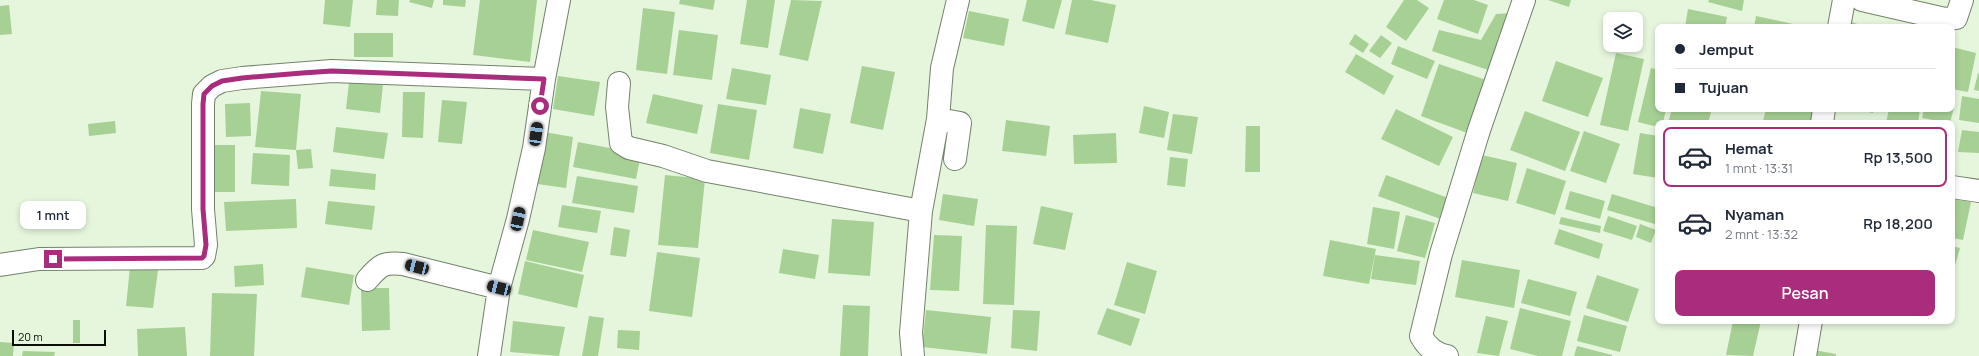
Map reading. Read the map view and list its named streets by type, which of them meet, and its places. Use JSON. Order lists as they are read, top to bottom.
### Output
{
  "scale_bar": "20 m",
  "page": {
    "banner": ["Jemput", "Tujuan"],
    "list": [
      {
        "name": "Hemat",
        "note": "1 mnt · 13:31",
        "value": "Rp 13,500"
      },
      {
        "name": "Nyaman",
        "note": "2 mnt · 13:32",
        "value": "Rp 18,200"
      }
    ],
    "bubble": "1 mnt",
    "buttons": "Pesan",
    "scale": "20 m"
  }
}
